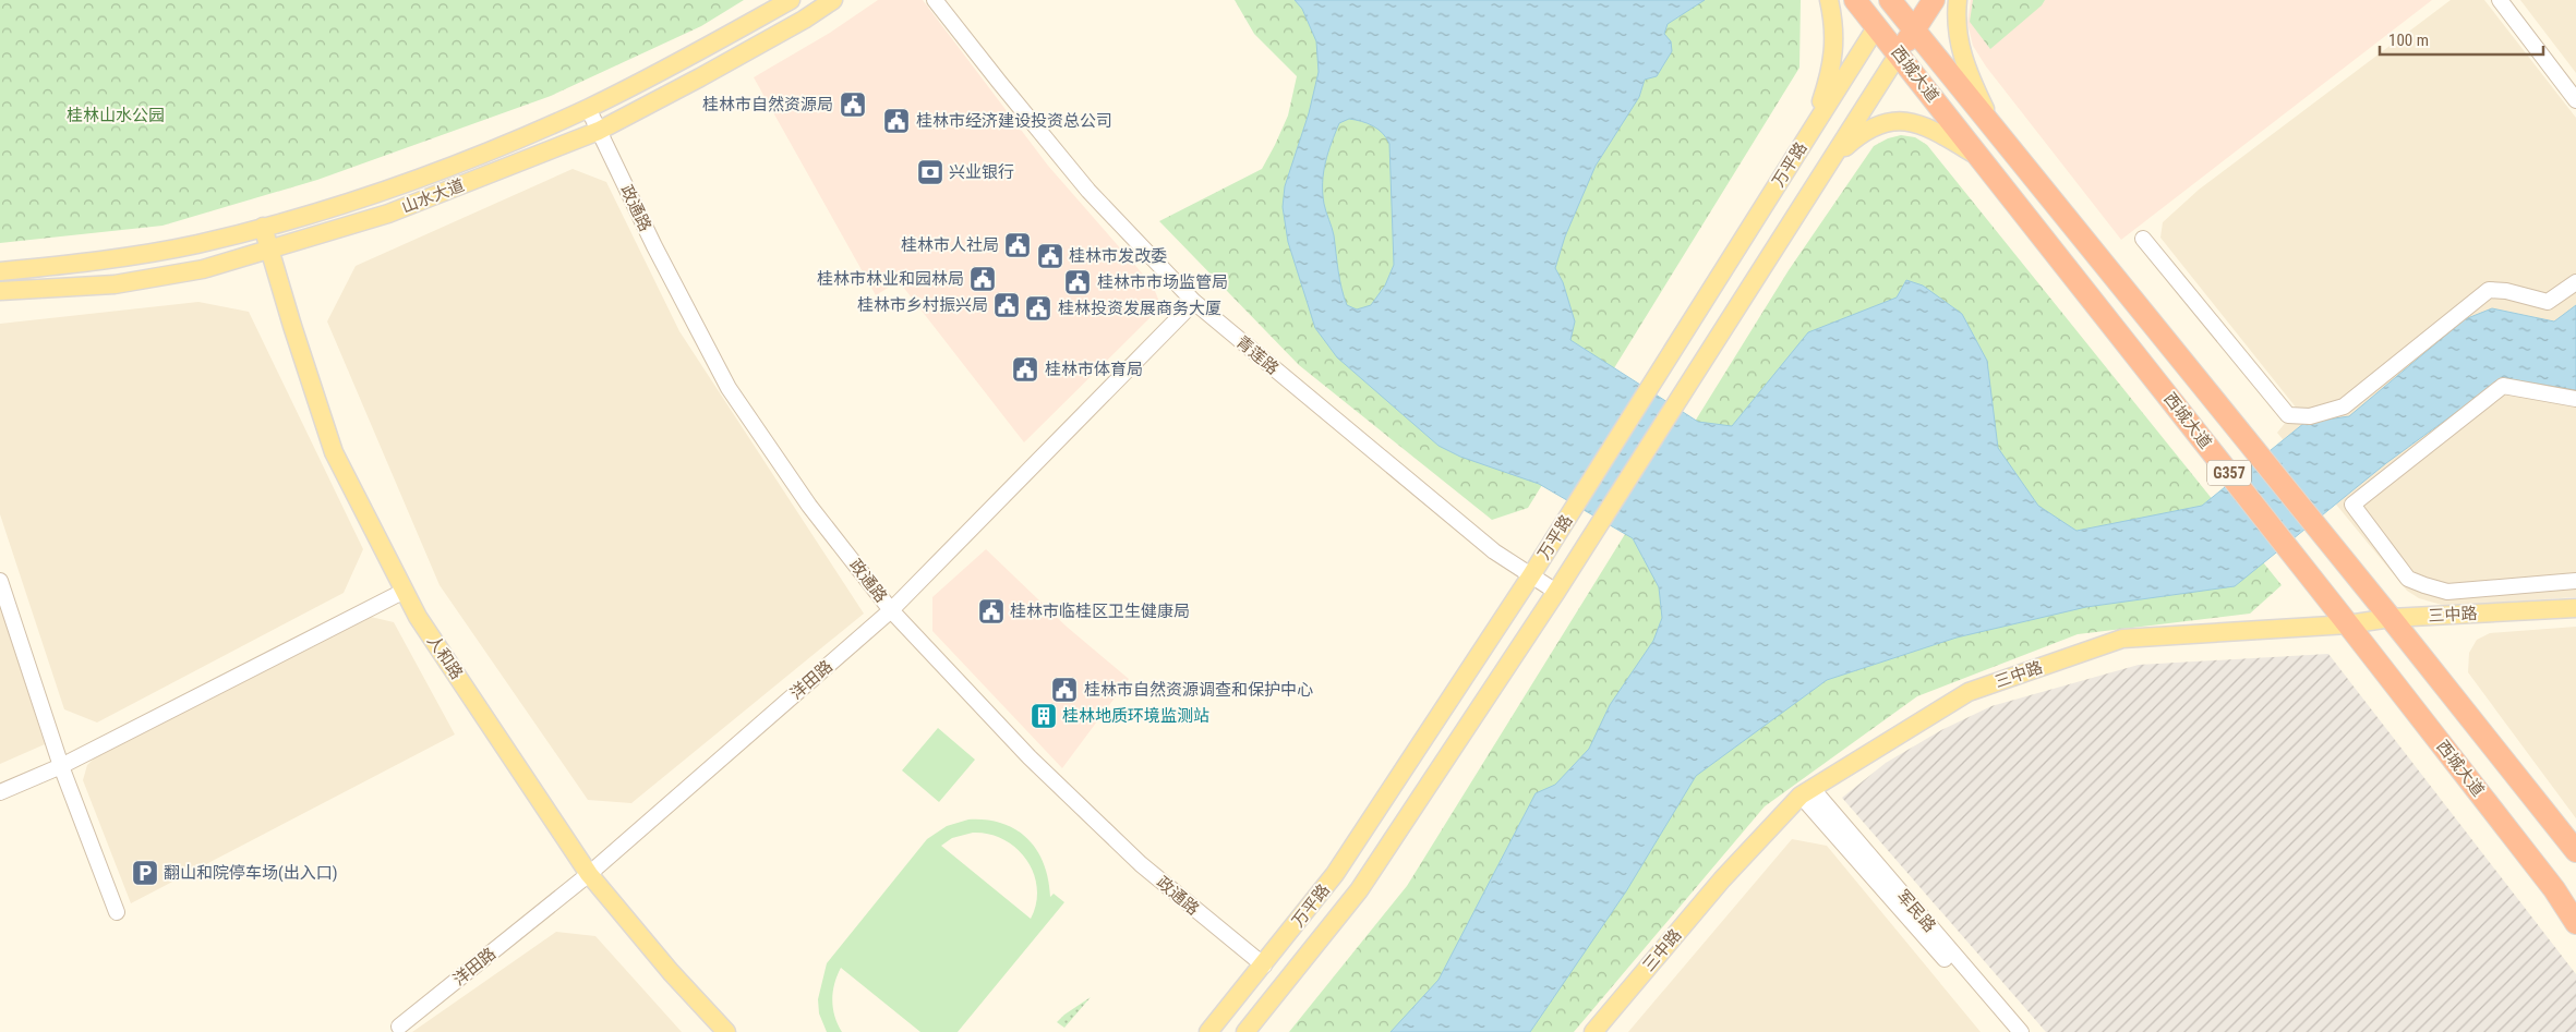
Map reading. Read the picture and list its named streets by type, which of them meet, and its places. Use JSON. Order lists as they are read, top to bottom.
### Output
{
  "streets": {
    "highway": ["西城大道", "G357"],
    "main road": [
      "万平路",
      "山水大道",
      "三中路",
      "人和路"
    ],
    "street": [
      "政通路",
      "青莲路",
      "洋田路",
      "军民路"
    ]
  },
  "crossings": [
    ["西城大道", "万平路"],
    ["西城大道", "G357"],
    ["西城大道", "三中路"],
    ["万平路", "政通路"],
    ["万平路", "青莲路"],
    ["万平路", "G357"],
    ["山水大道", "政通路"],
    ["山水大道", "人和路"],
    ["政通路", "洋田路"],
    ["青莲路", "洋田路"],
    ["三中路", "军民路"],
    ["人和路", "洋田路"]
  ],
  "parks": ["桂林山水公园"],
  "places": {
    "public building": [
      "桂林市自然资源局",
      "桂林市经济建设投资总公司",
      "桂林市人社局",
      "桂林市发改委",
      "桂林市林业和园林局",
      "桂林市市场监管局",
      "桂林市乡村振兴局",
      "桂林投资发展商务大厦",
      "桂林市体育局",
      "桂林市临桂区卫生健康局",
      "桂林市自然资源调查和保护中心"
    ],
    "bank": ["兴业银行"],
    "building": ["桂林地质环境监测站"],
    "parking": ["翻山和院停车场(出入口)"]
  },
  "scale_bar": "100 m"
}
